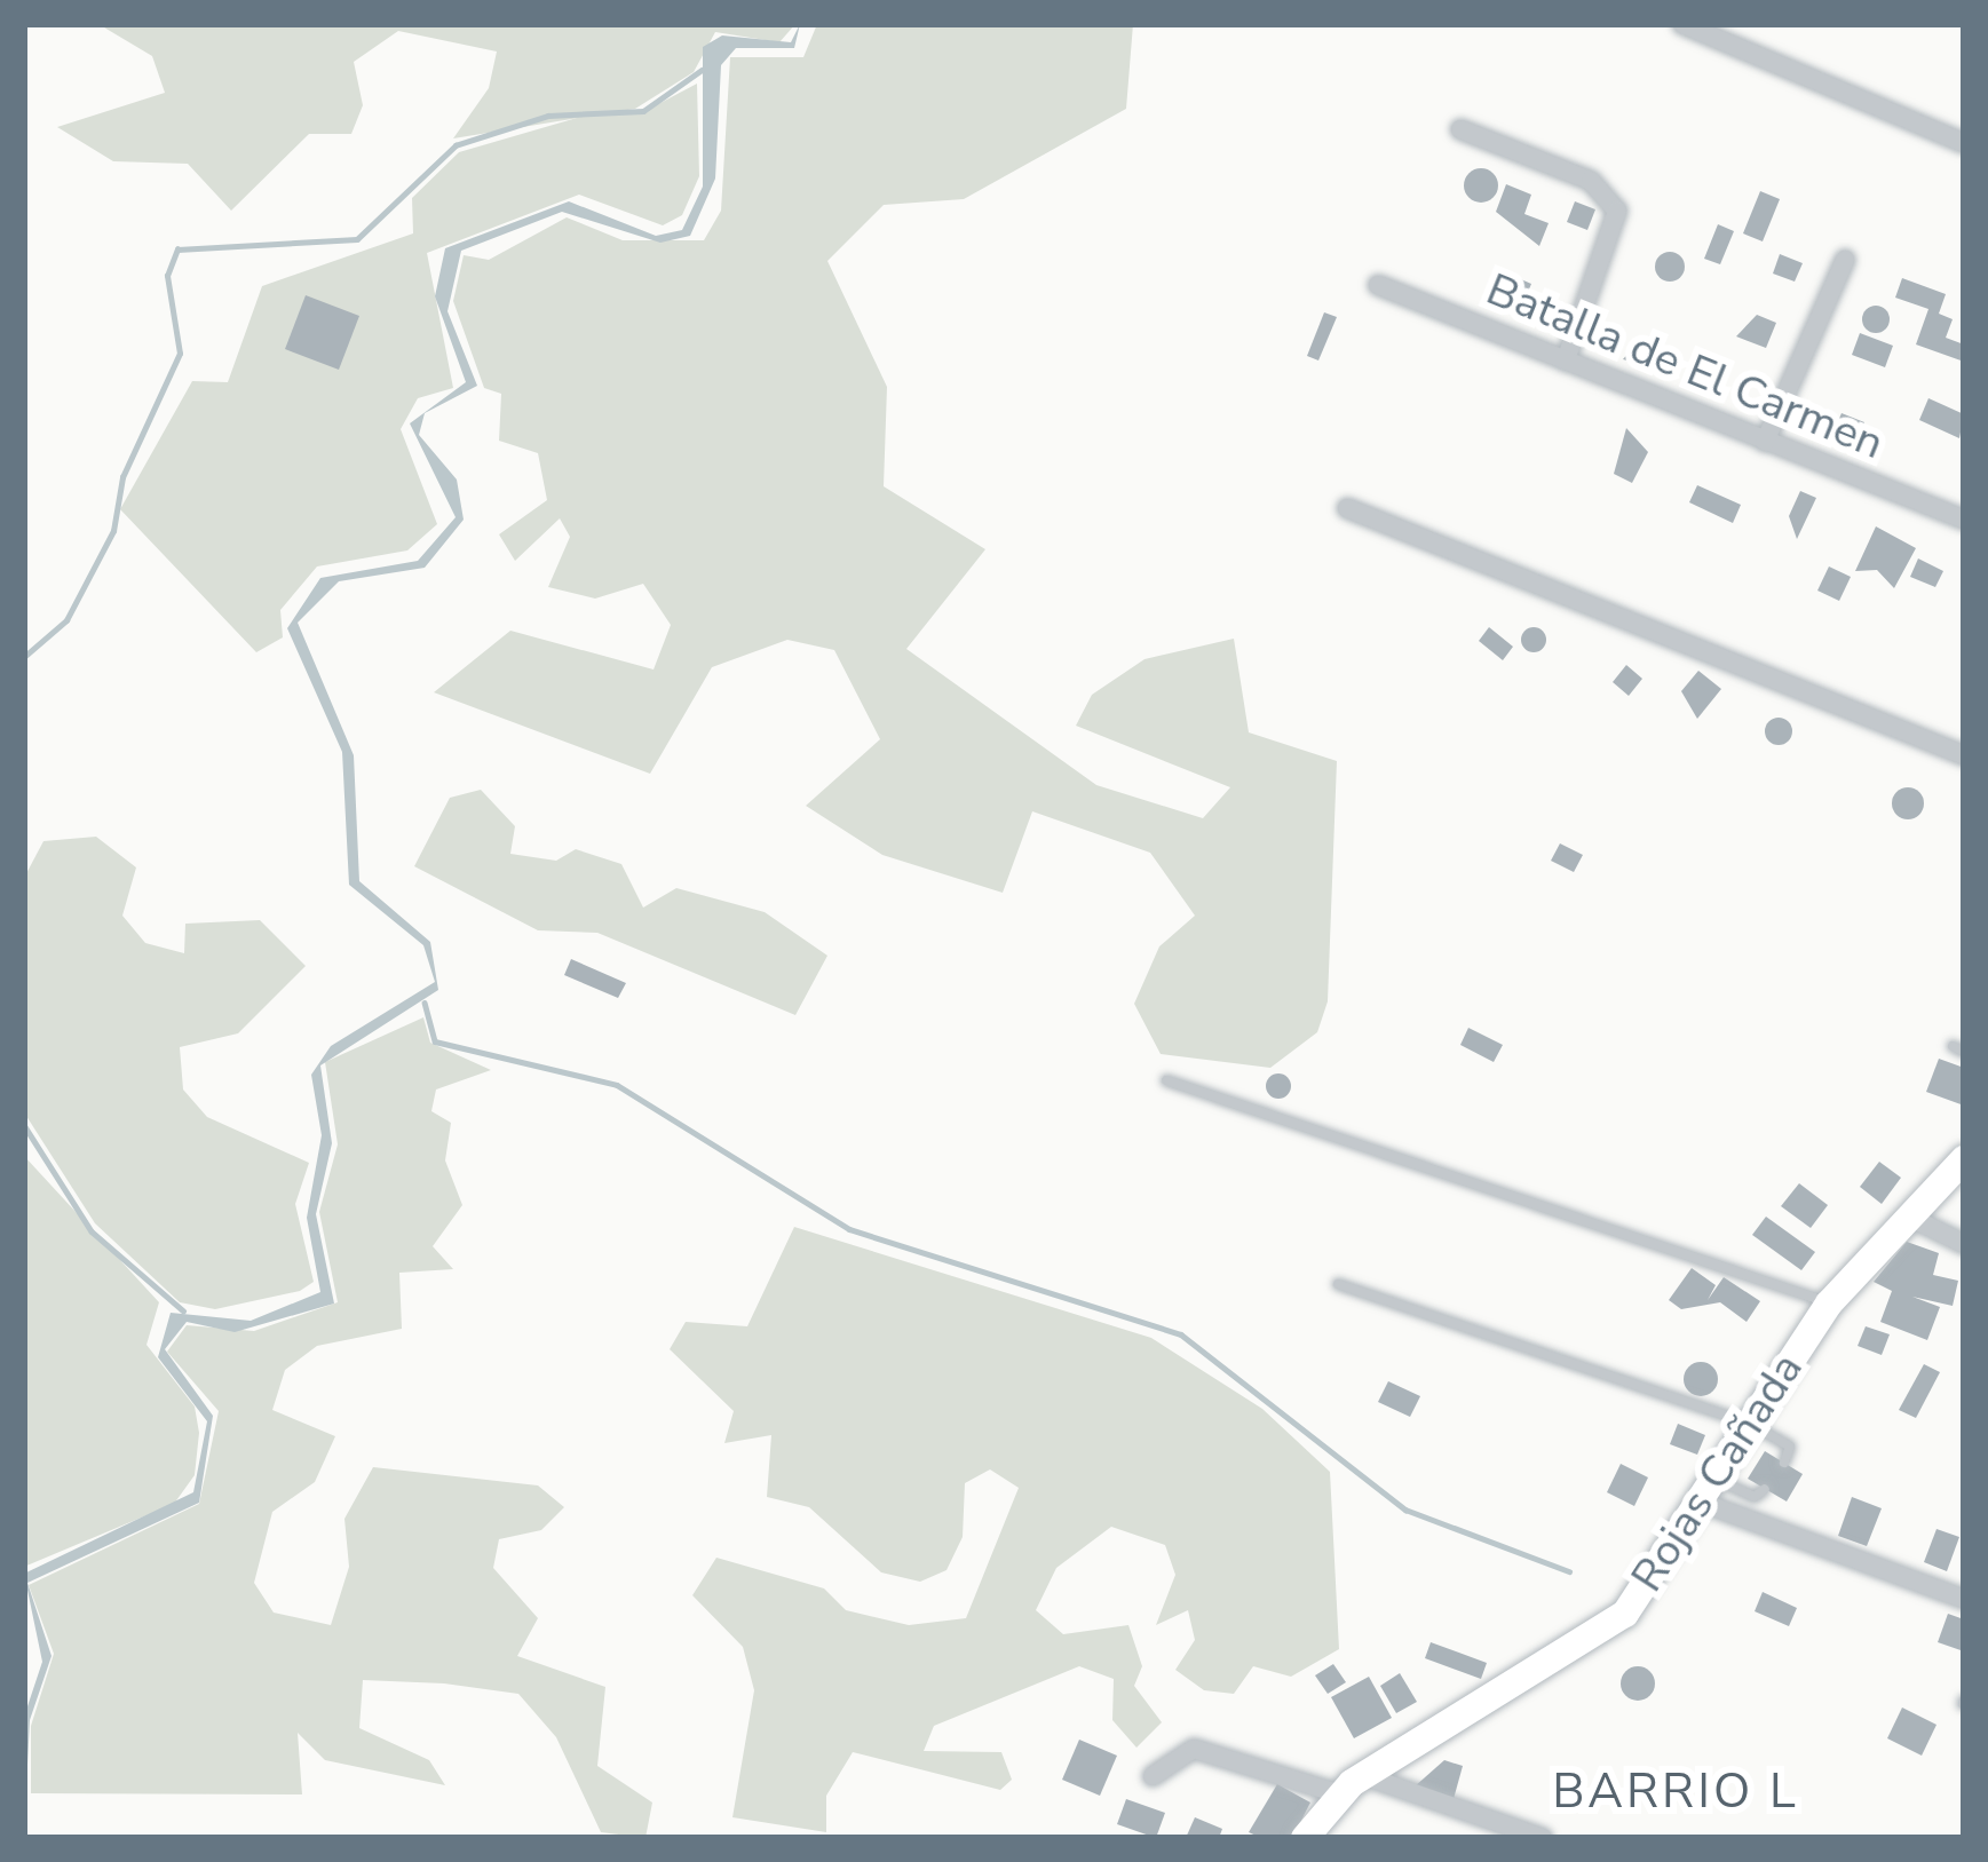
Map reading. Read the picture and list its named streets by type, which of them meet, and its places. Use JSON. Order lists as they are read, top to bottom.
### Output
{
  "streets": {
    "main road": ["Rojas Cañada"],
    "street": ["Batalla de El Carmen"]
  },
  "districts": ["BARRIO L"]
}
